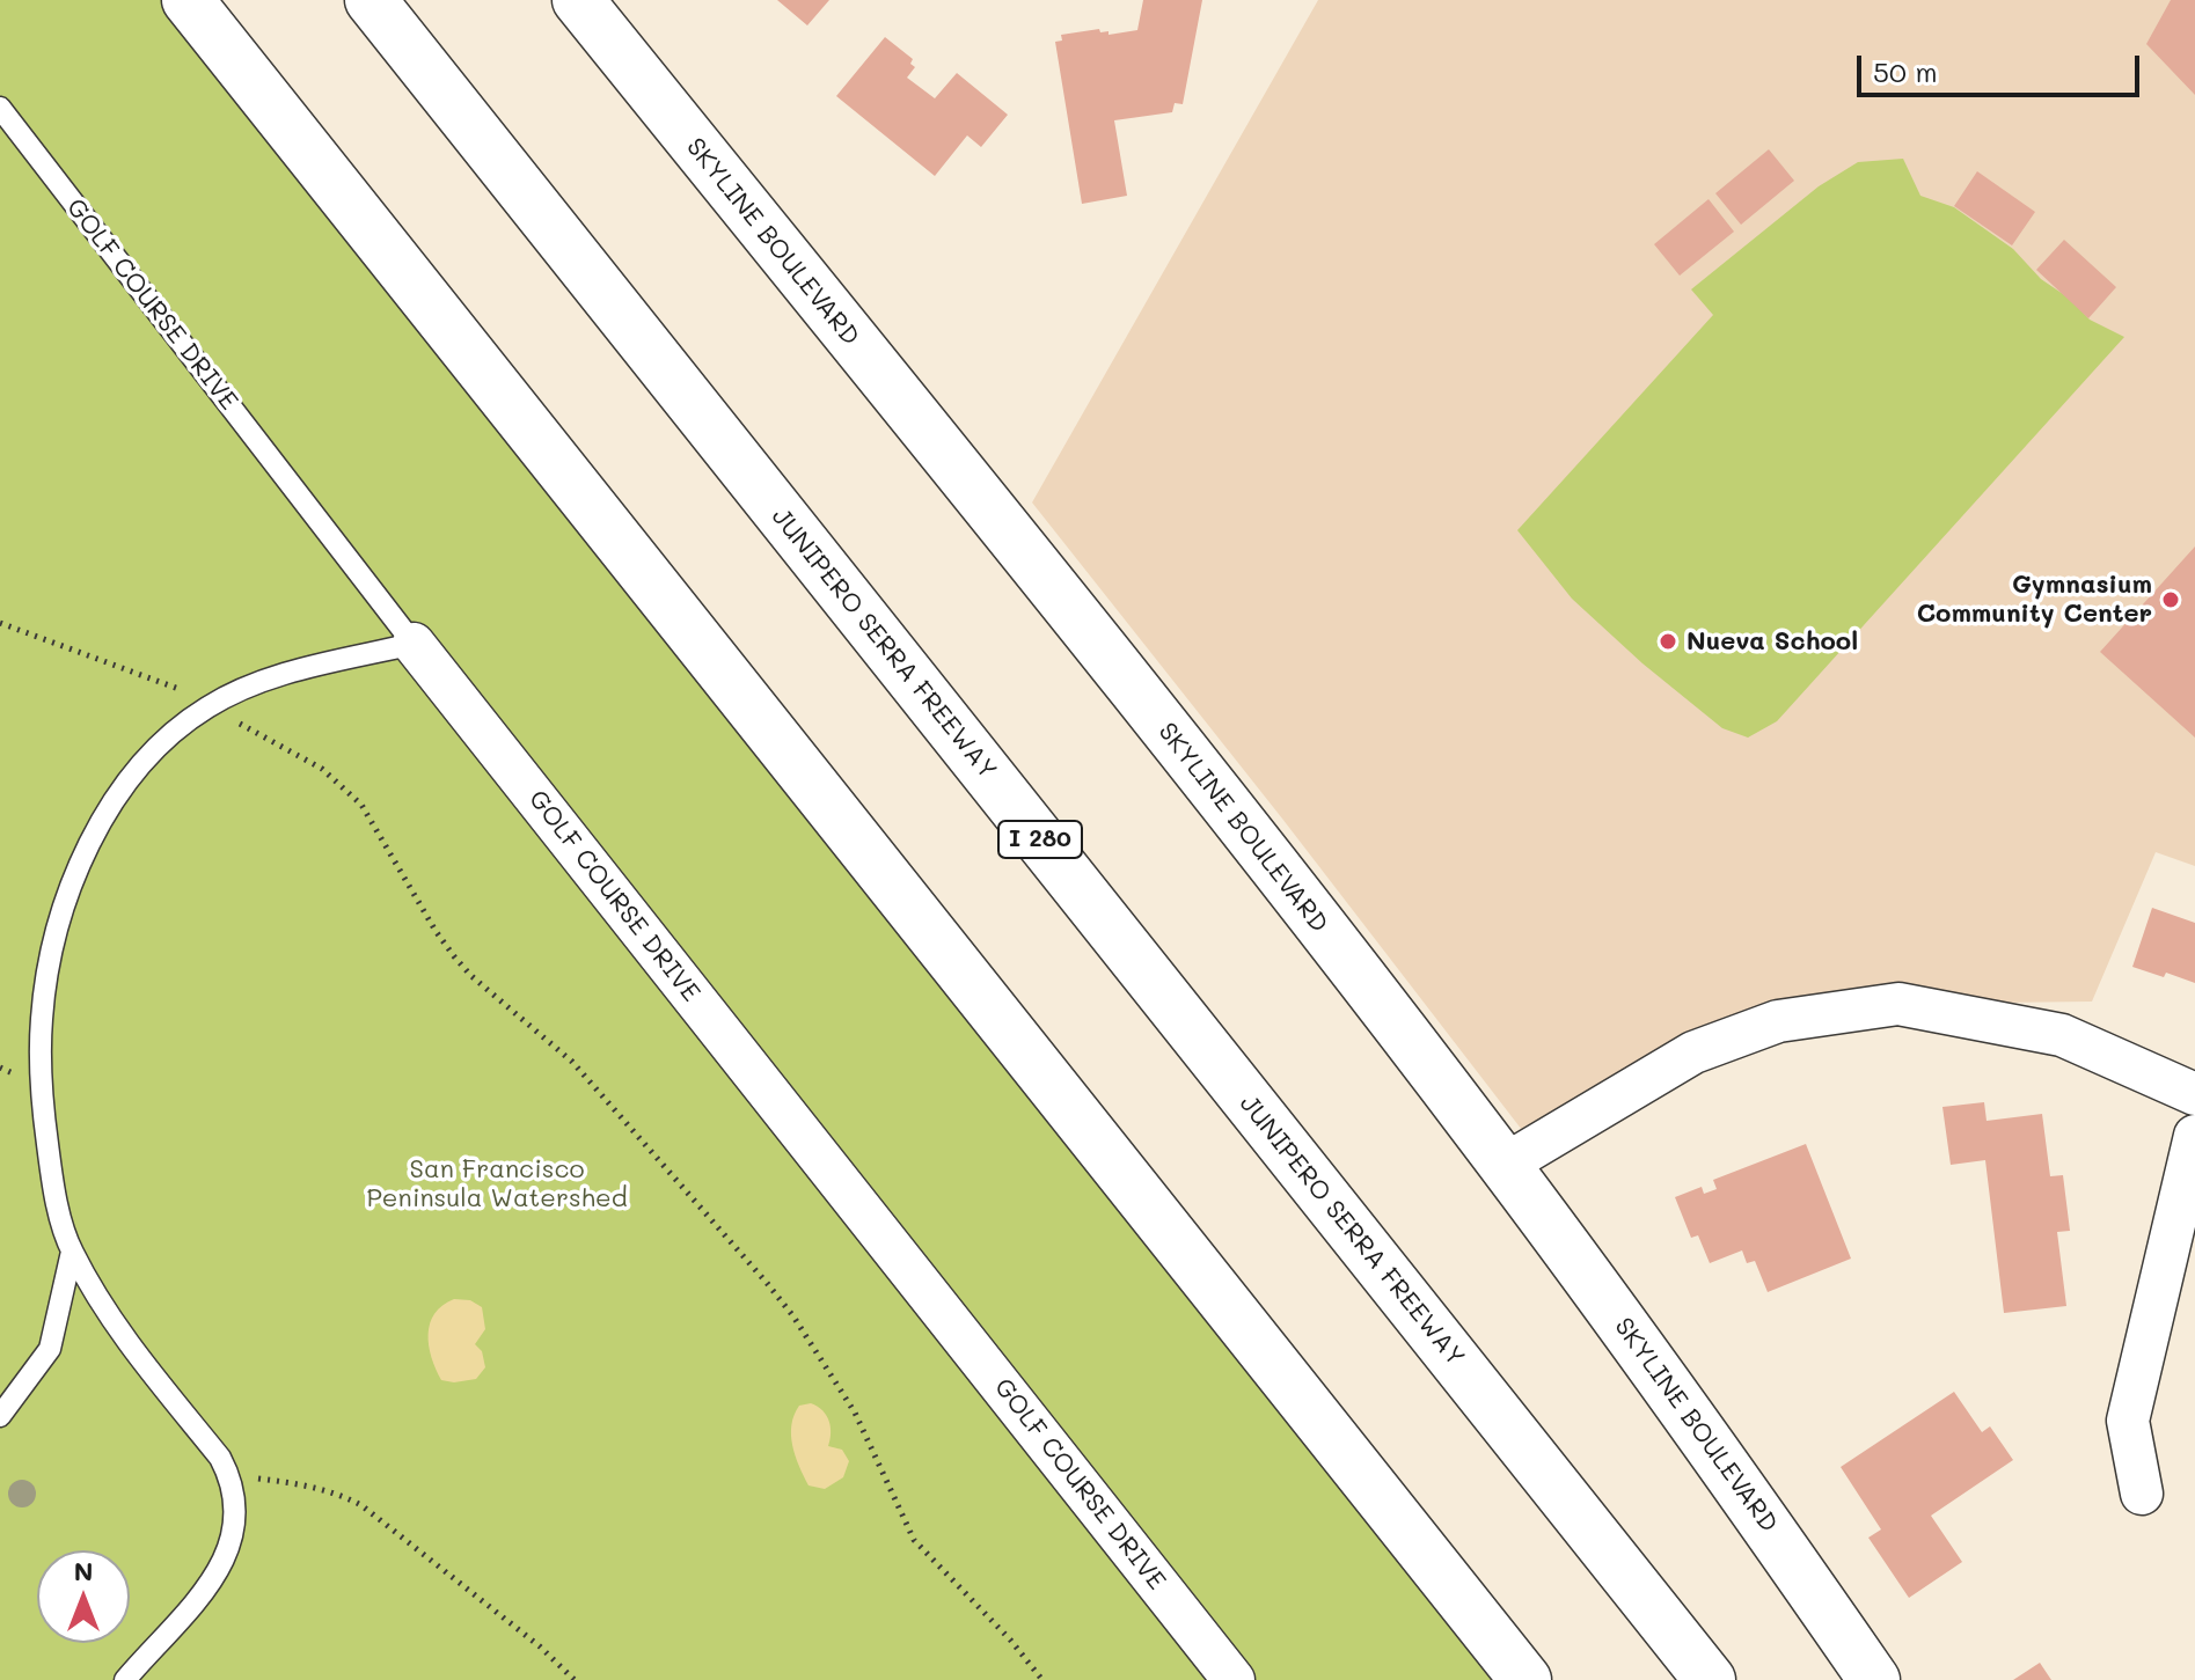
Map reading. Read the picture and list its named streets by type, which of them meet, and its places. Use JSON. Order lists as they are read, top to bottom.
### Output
{
  "streets": {
    "main road": ["SKYLINE BOULEVARD", "JUNIPERO SERRA FREEWAY", "I 280"],
    "street": ["GOLF COURSE DRIVE"]
  },
  "parks": ["San Francisco Peninsula Watershed"],
  "places": ["Gymnasium Community Center", "Nueva School"],
  "scale_bar": "50 m",
  "north": "top"
}
